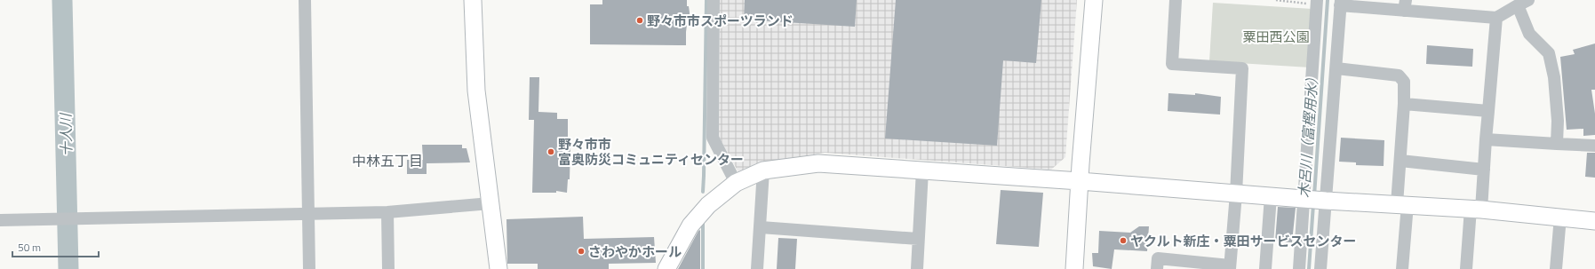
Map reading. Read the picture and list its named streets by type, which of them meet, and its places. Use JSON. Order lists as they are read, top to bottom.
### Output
{
  "districts": ["中林五丁目"],
  "water": ["木呂川（富樫用水）", "十人川"],
  "parks": ["粟田西公園"],
  "places": [
    "野々市市スポーツランド",
    "野々市市 富奥防災コミュニティセンター",
    "ヤクルト新庄・粟田サービスセンター",
    "さわやかホール"
  ],
  "scale_bar": "50 m"
}
